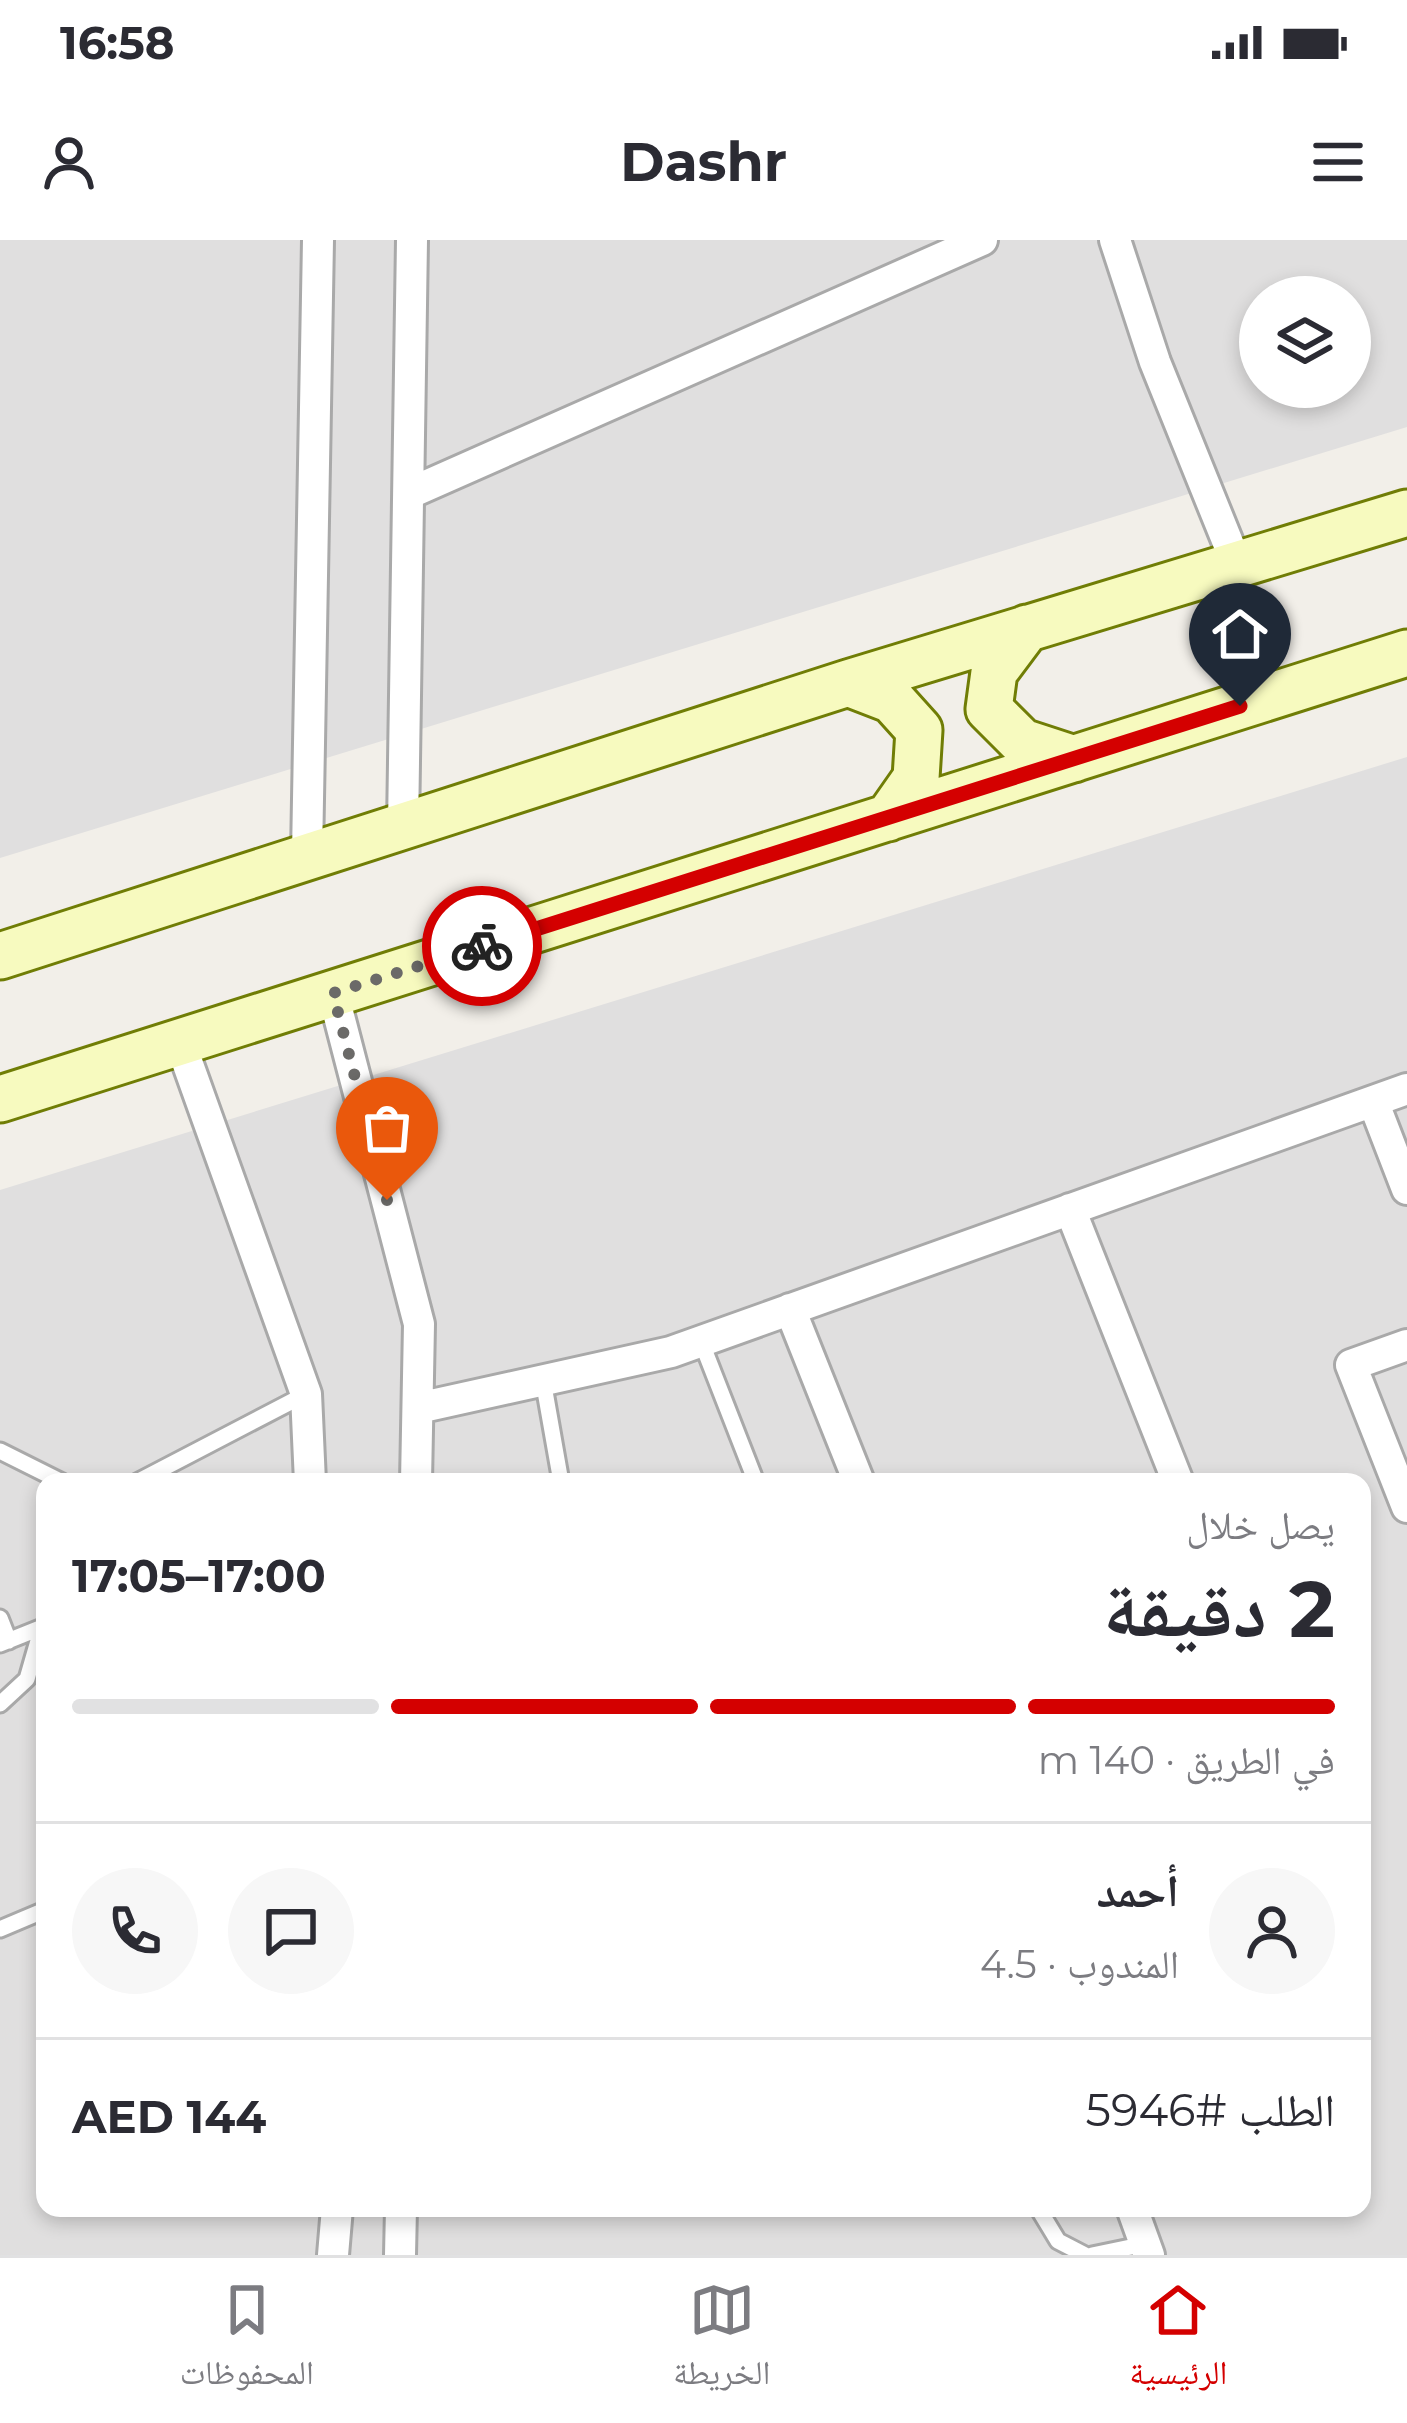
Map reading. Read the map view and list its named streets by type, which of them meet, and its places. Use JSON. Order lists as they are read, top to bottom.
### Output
{
  "page": {
    "status": "16:58",
    "header": "Dashr",
    "heading": ["2 دقيقة", "يصل خلال", "17:00–17:05"],
    "panel": [
      "أحمد",
      "المندوب · 4.5",
      "الطلب #5946",
      "AED 144"
    ],
    "bar": "في الطريق · 140 m",
    "tabs": ["الرئيسية", "الخريطة", "المحفوظات"]
  }
}
